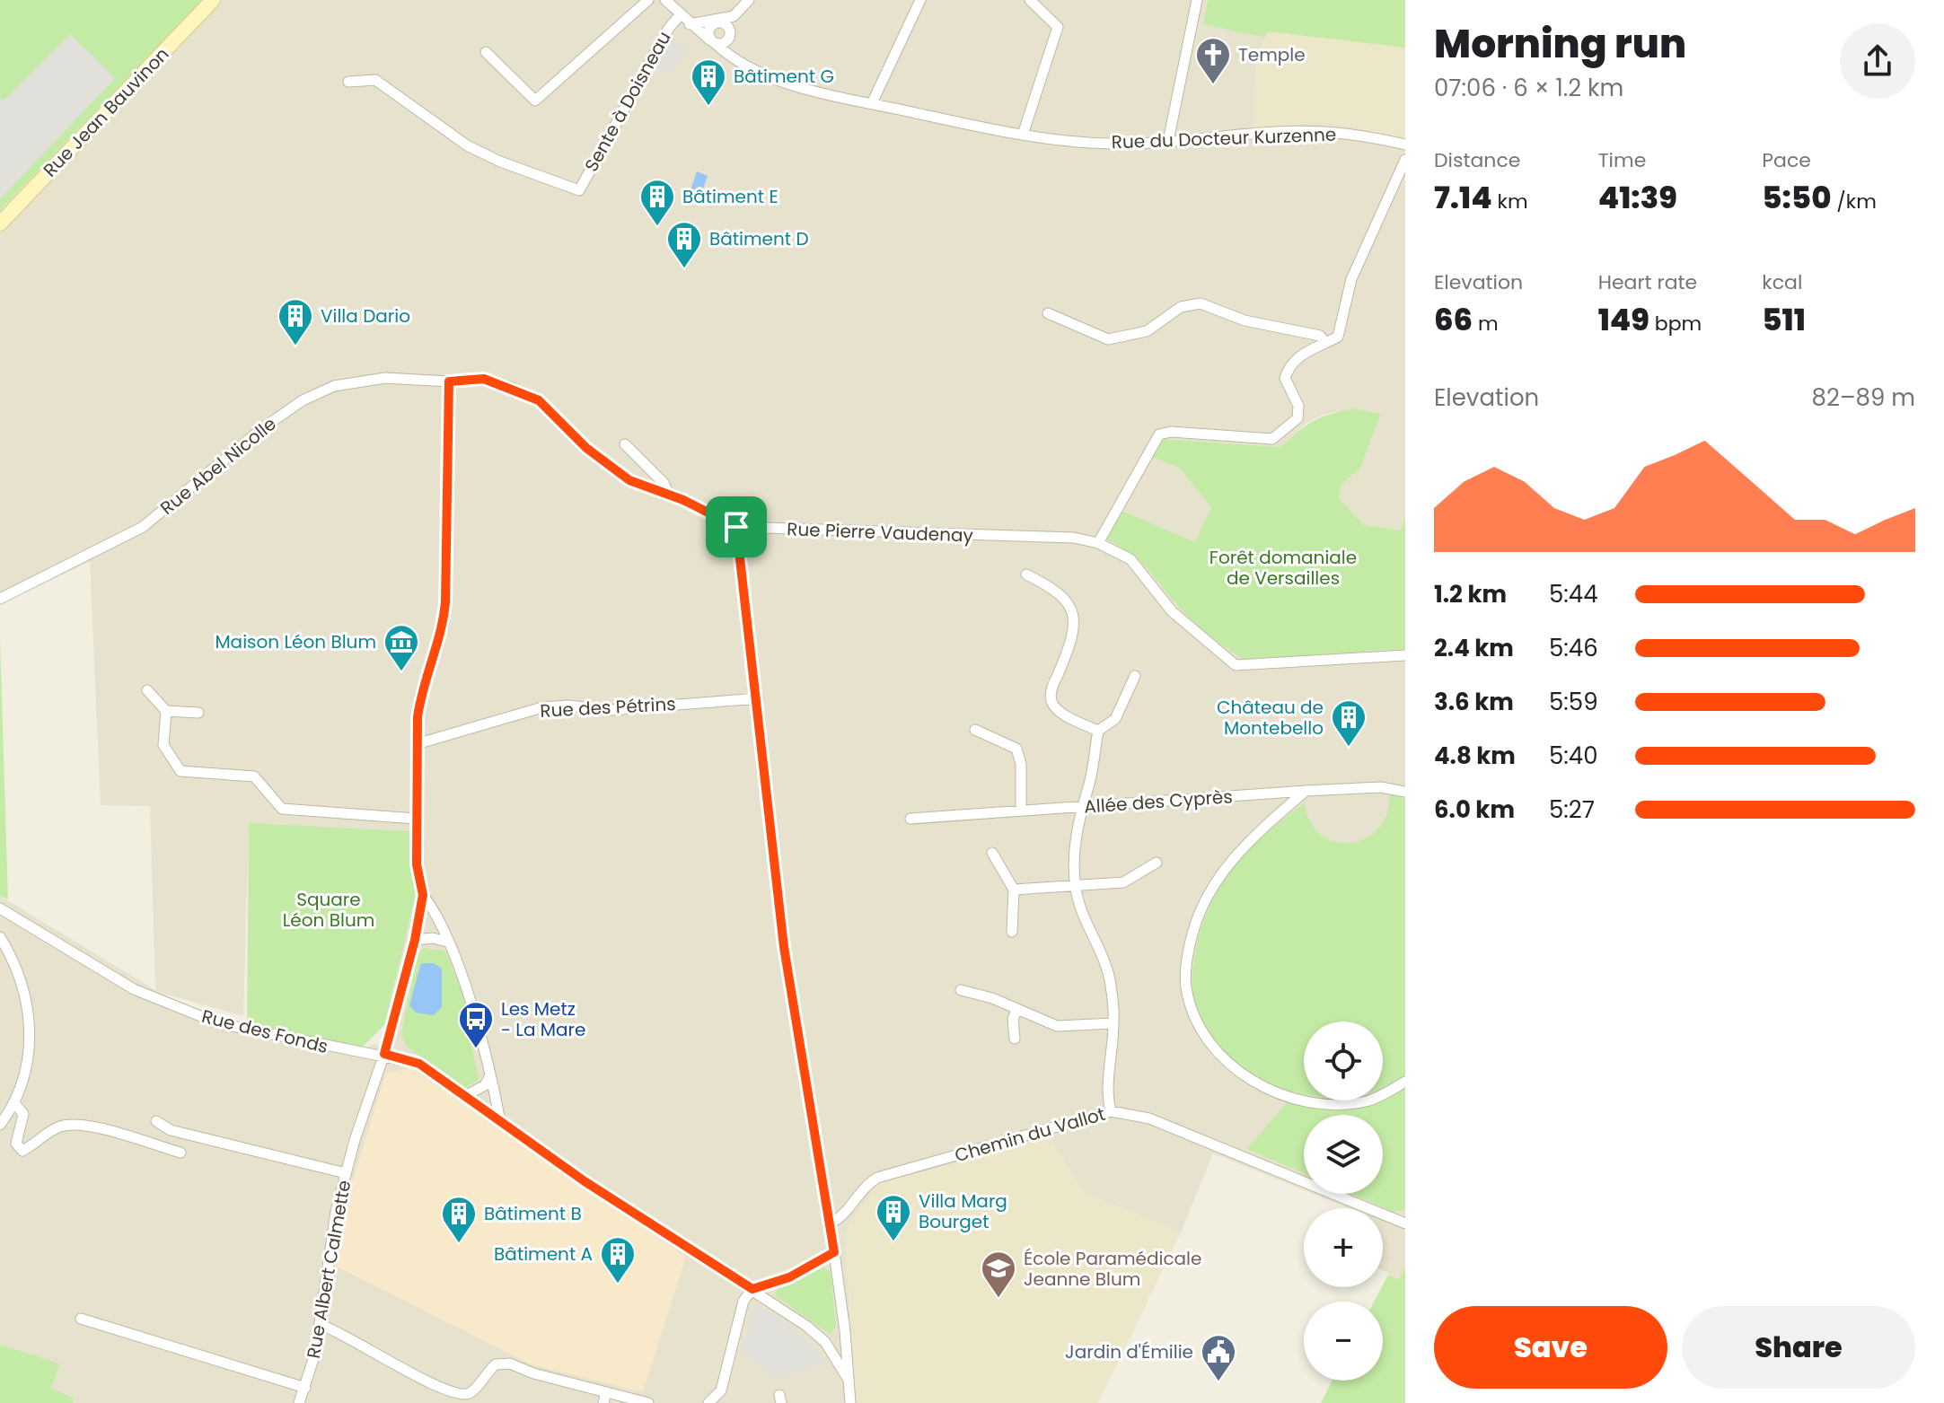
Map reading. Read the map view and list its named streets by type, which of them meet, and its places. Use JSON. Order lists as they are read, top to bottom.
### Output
{
  "streets": {
    "main road": ["Rue Jean Bauvinon"],
    "street": [
      "Sente à Doisneau",
      "Rue du Docteur Kurzenne",
      "Rue Abel Nicolle",
      "Rue Pierre Vaudenay",
      "Rue des Pétrins",
      "Allée des Cyprès",
      "Rue des Fonds",
      "Chemin du Vallot",
      "Rue Albert Calmette"
    ]
  },
  "crossings": [
    ["Sente à Doisneau", "Rue du Docteur Kurzenne"],
    ["Rue Abel Nicolle", "Rue Pierre Vaudenay"],
    ["Rue des Fonds", "Rue Albert Calmette"]
  ],
  "parks": ["Forêt domaniale de Versailles", "Square Léon Blum"],
  "places": {
    "church": ["Temple"],
    "building": [
      "Bâtiment G",
      "Bâtiment E",
      "Bâtiment D",
      "Villa Dario",
      "Château de Montebello",
      "Villa Marg Bourget",
      "Bâtiment B",
      "Bâtiment A"
    ],
    "museum": ["Maison Léon Blum"],
    "bus stop": ["Les Metz - La Mare"],
    "school or university": ["École Paramédicale Jeanne Blum"],
    "public building": ["Jardin d'Émilie"]
  },
  "page": {
    "heading": ["Morning run", "07:06 · 6 × 1.2 km"],
    "stats": [
      ["Distance", "7.14 km"],
      ["Time", "41:39"],
      ["Pace", "5:50 /km"],
      ["Elevation", "66 m"],
      ["Heart rate", "149 bpm"],
      ["kcal", "511"]
    ],
    "chart": ["Elevation", "82–89 m"],
    "list": [
      {
        "name": "1.2 km",
        "note": "5:44"
      },
      {
        "name": "2.4 km",
        "note": "5:46"
      },
      {
        "name": "3.6 km",
        "note": "5:59"
      },
      {
        "name": "4.8 km",
        "note": "5:40"
      },
      {
        "name": "6.0 km",
        "note": "5:27"
      }
    ],
    "map_buttons": ["+", "−"],
    "buttons": ["Save", "Share"]
  }
}
